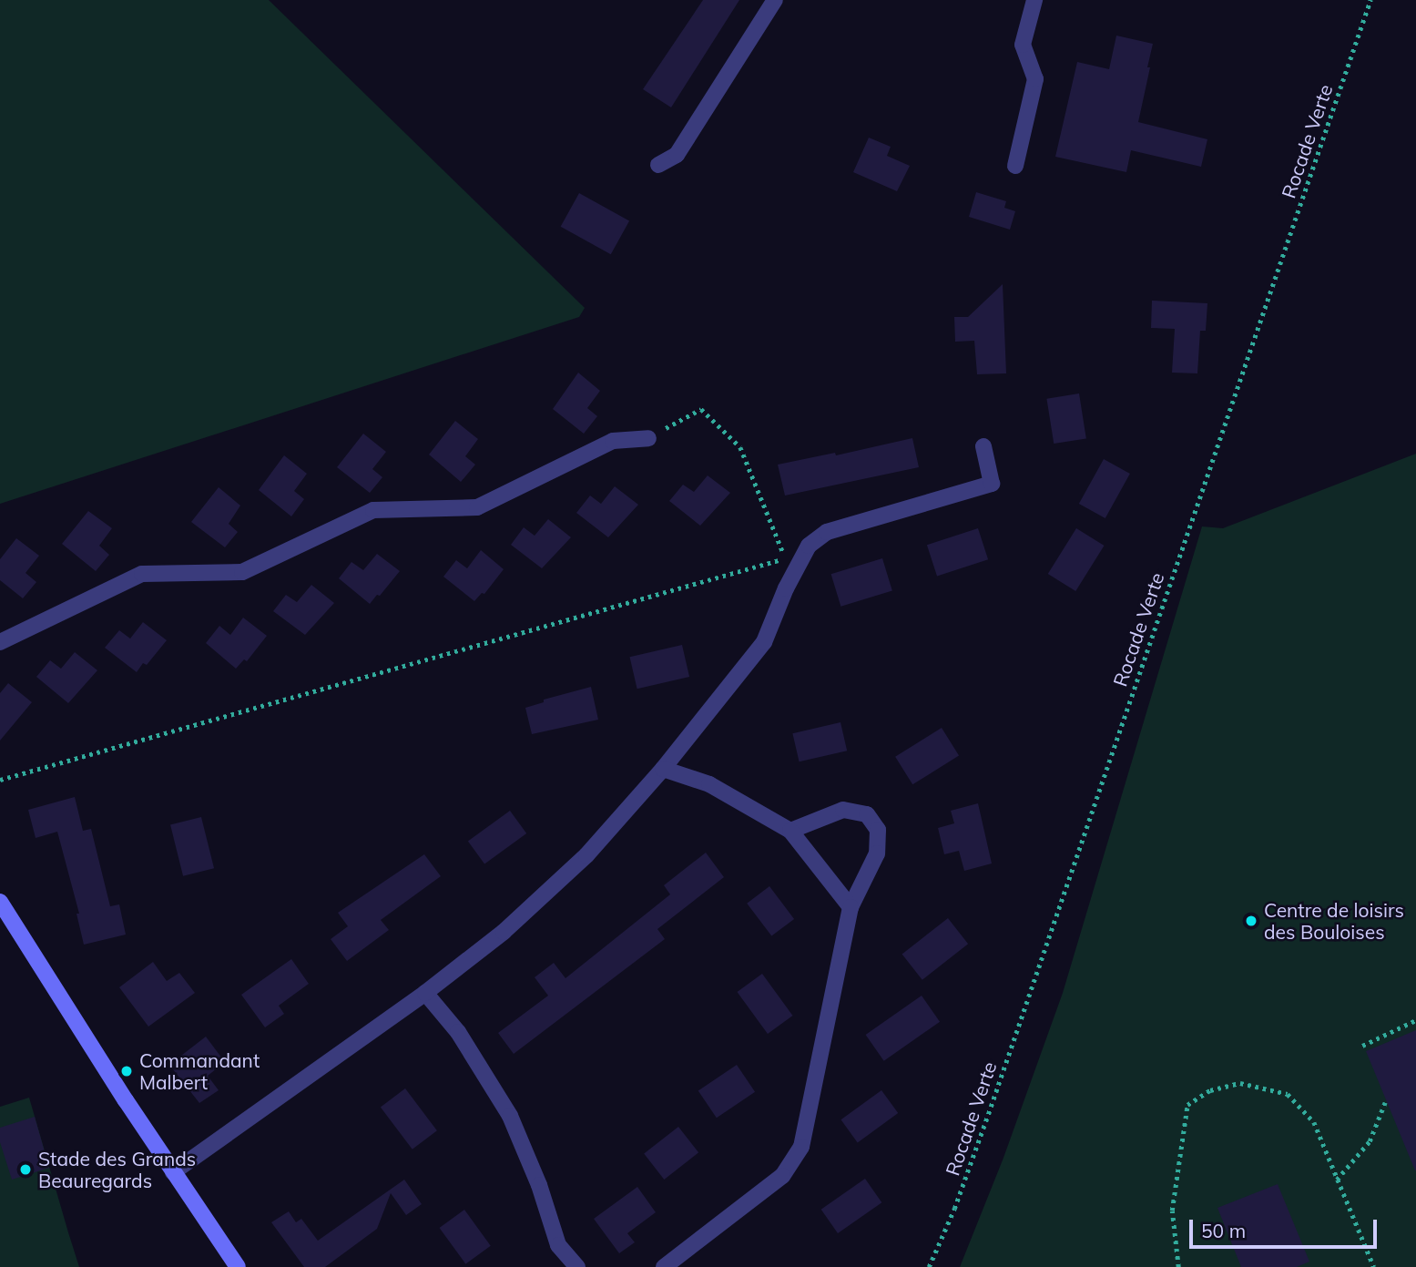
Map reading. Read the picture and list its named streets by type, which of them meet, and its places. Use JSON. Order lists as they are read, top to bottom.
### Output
{
  "streets": {
    "path": ["Rocade Verte"]
  },
  "places": ["Centre de loisirs des Bouloises", "Commandant Malbert", "Stade des Grands Beauregards"],
  "scale_bar": "50 m"
}
